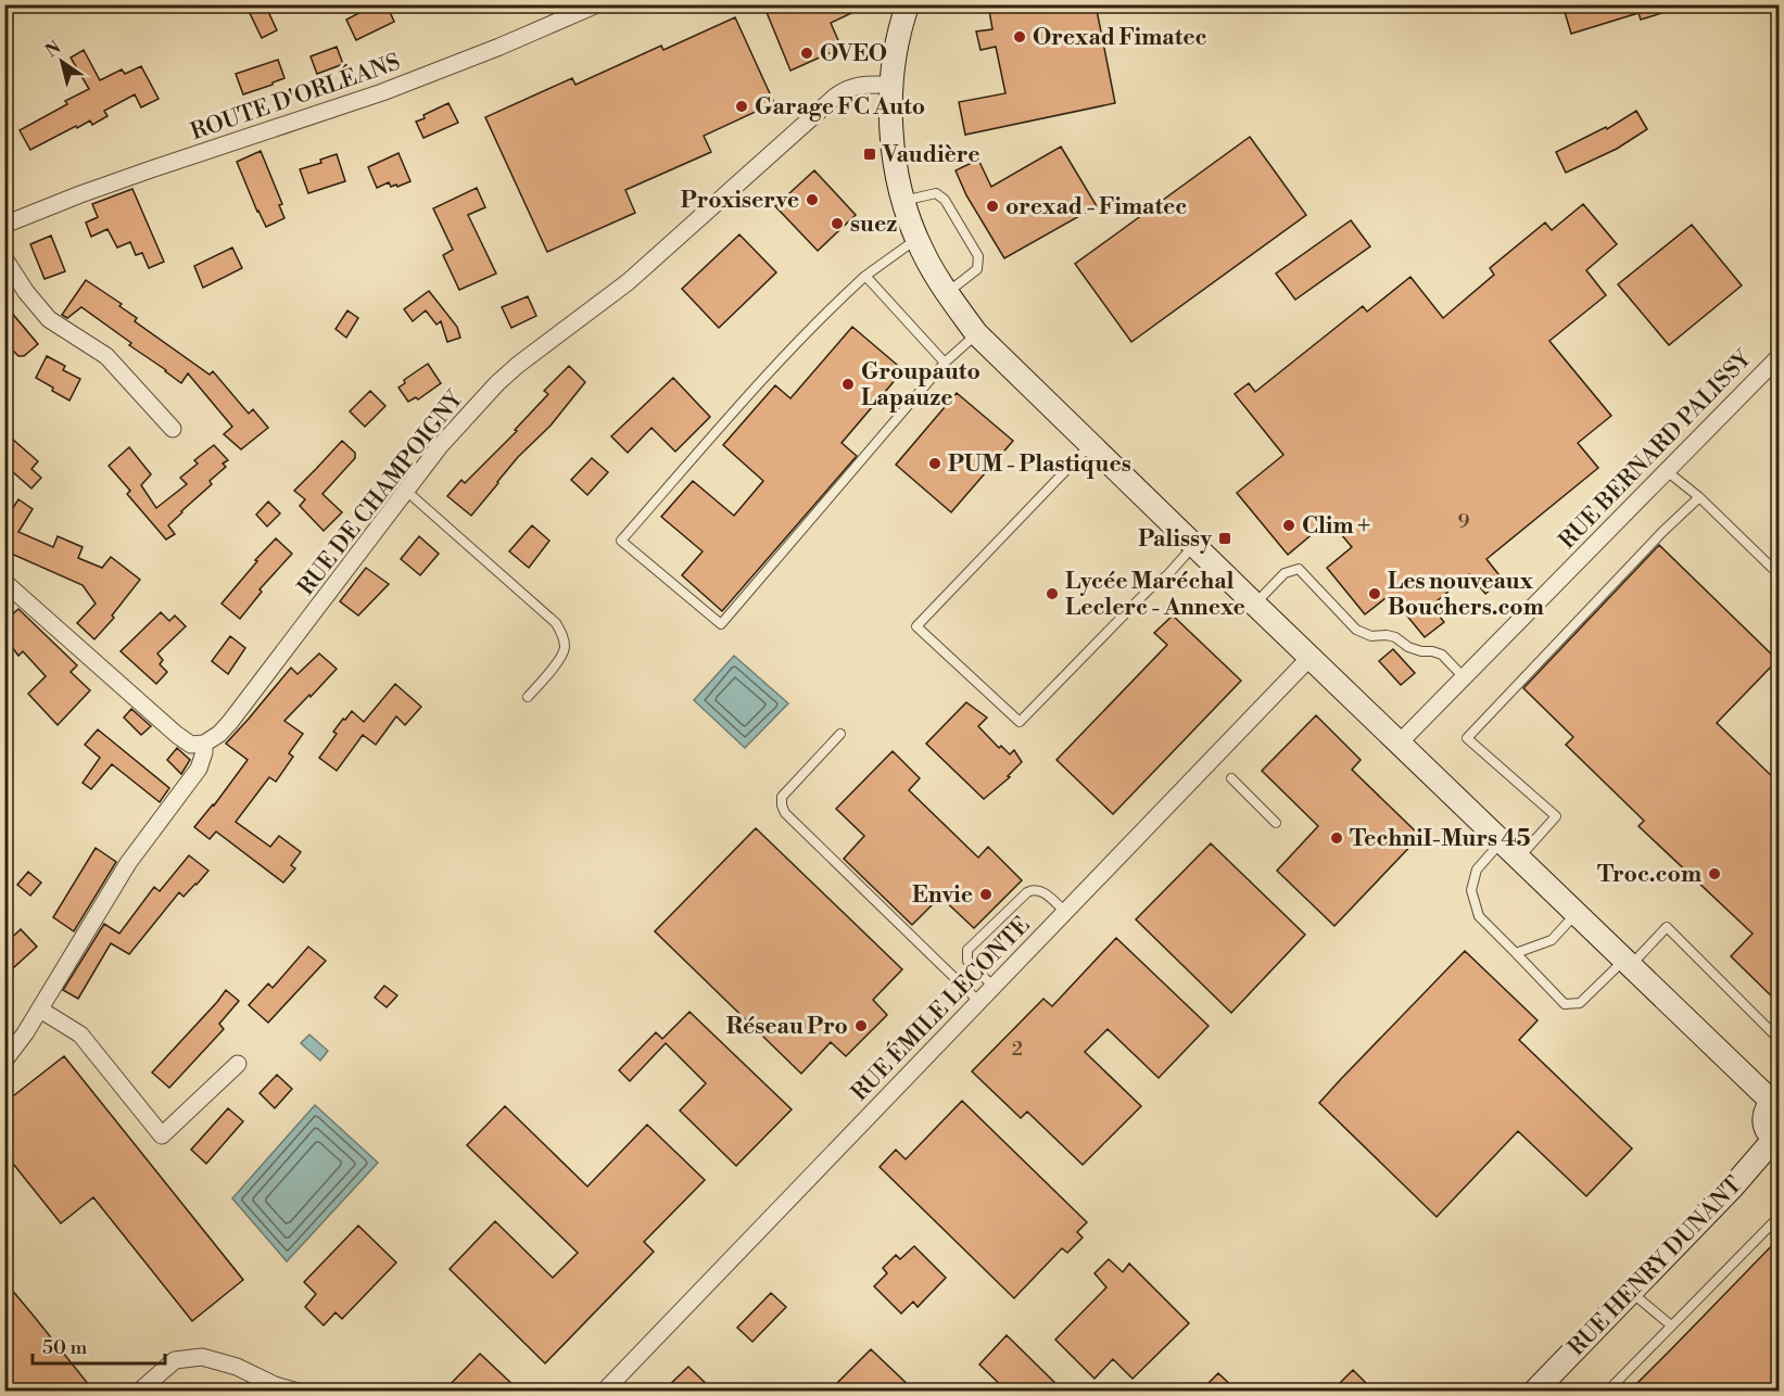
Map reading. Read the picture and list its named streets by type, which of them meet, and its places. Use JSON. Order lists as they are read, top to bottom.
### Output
{
  "streets": {
    "street": [
      "ROUTE D'ORLÉANS",
      "RUE BERNARD PALISSY",
      "RUE DE CHAMPOIGNY",
      "RUE ÉMILE LECONTE",
      "RUE HENRY DUNANT"
    ]
  },
  "places": {
    "other": [
      "Orexad Fimatec",
      "OVEO",
      "Garage FC Auto",
      "Proxiserve",
      "orexad - Fimatec",
      "suez",
      "Groupauto Lapauze",
      "PUM - Plastiques",
      "Clim +",
      "Lycée Maréchal Leclerc - Annexe",
      "Les nouveaux Bouchers.com",
      "TechniI-Murs 45",
      "Troc.com",
      "Envie",
      "Réseau Pro"
    ],
    "transit": ["Vaudière", "Palissy"]
  },
  "house_numbers": ["9", "2"],
  "scale_bar": "50 m",
  "north": "top left"
}
